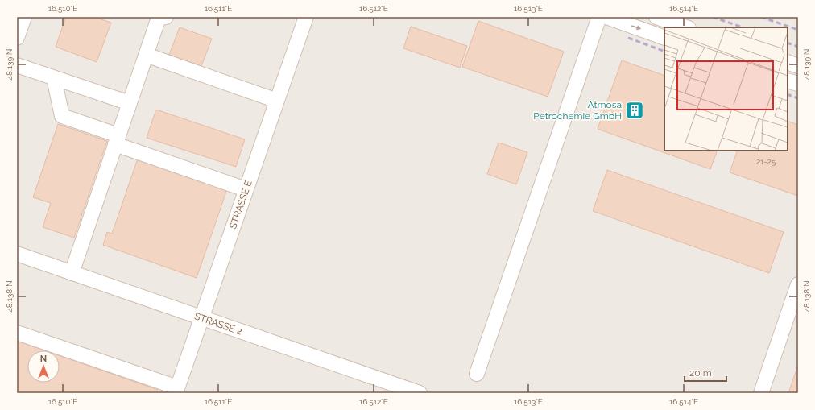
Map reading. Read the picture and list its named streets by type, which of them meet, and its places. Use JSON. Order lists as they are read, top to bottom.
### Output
{
  "streets": {
    "lane": ["STRASSE E", "STRASSE 2"]
  },
  "crossings": [
    ["STRASSE E", "STRASSE 2"]
  ],
  "places": {
    "building": ["Atmosa Petrochemie GmbH"]
  },
  "house_numbers": ["21-25"],
  "scale_bar": "20 m",
  "north": "top",
  "coordinates": [
    "16.510°E",
    "16.511°E",
    "16.512°E",
    "16.513°E",
    "16.514°E",
    "48.139°N",
    "48.138°N"
  ]
}
